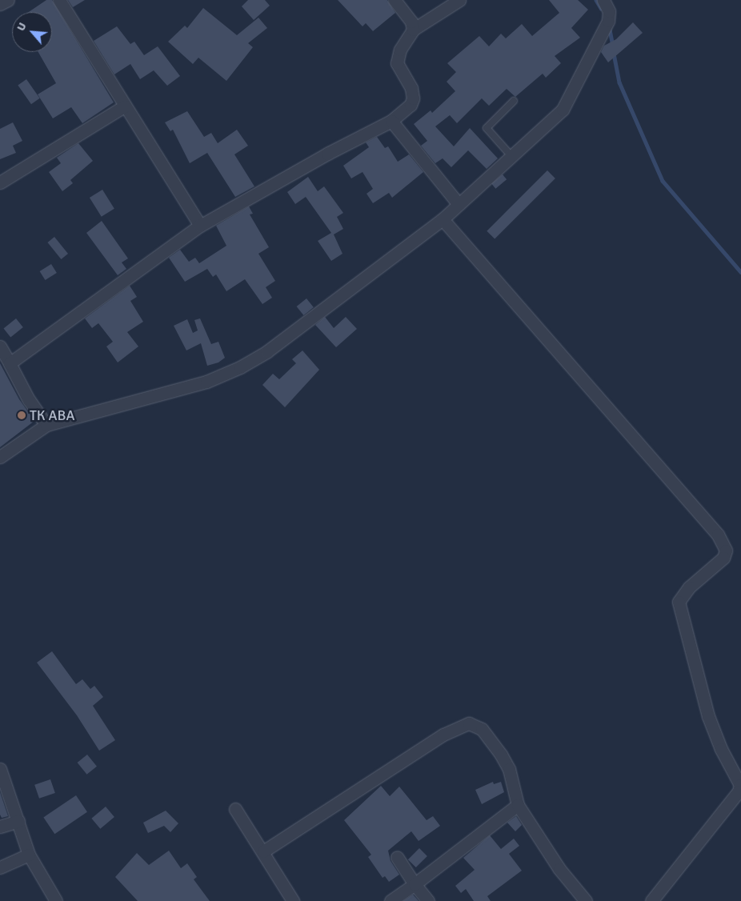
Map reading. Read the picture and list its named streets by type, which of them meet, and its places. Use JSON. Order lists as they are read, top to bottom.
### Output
{
  "places": ["TK ABA"],
  "north": "top left"
}
